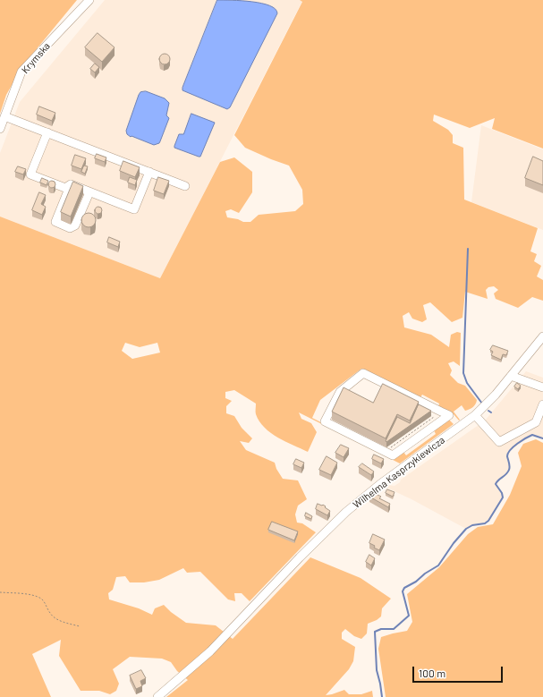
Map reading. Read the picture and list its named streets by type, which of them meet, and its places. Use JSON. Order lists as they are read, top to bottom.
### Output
{
  "streets": {
    "street": ["Krymska", "Wilhelma Kasprzykiewicza"]
  },
  "scale_bar": "100 m"
}
